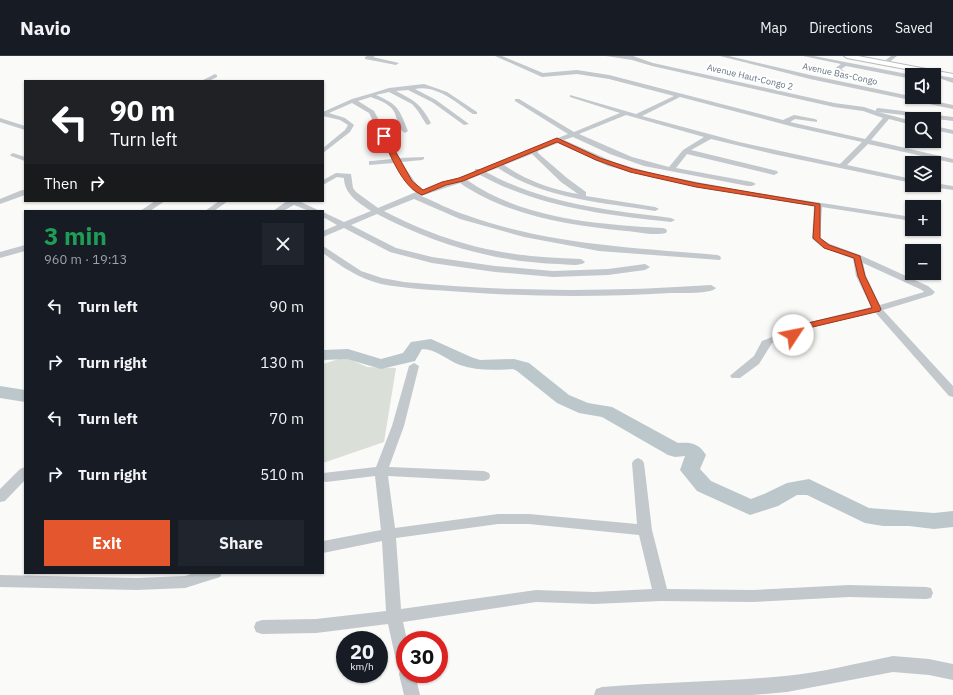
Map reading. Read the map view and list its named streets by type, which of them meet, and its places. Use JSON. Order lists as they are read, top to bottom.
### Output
{
  "streets": {
    "street": ["Avenue Bas-Congo", "Avenue Haut-Congo 2"]
  },
  "page": {
    "header": "Navio",
    "nav": ["Map", "Directions", "Saved"],
    "map_buttons": ["+", "−"],
    "turn": ["90 m", "Turn left"],
    "then": "Then",
    "heading": ["3 min", "960 m · 19:13"],
    "list": [
      {
        "name": "Turn left",
        "value": "90 m"
      },
      {
        "name": "Turn right",
        "value": "130 m"
      },
      {
        "name": "Turn left",
        "value": "70 m"
      },
      {
        "name": "Turn right",
        "value": "510 m"
      }
    ],
    "buttons": ["Exit", "Share"],
    "speed": "20 km/h",
    "limit": "30"
  }
}
